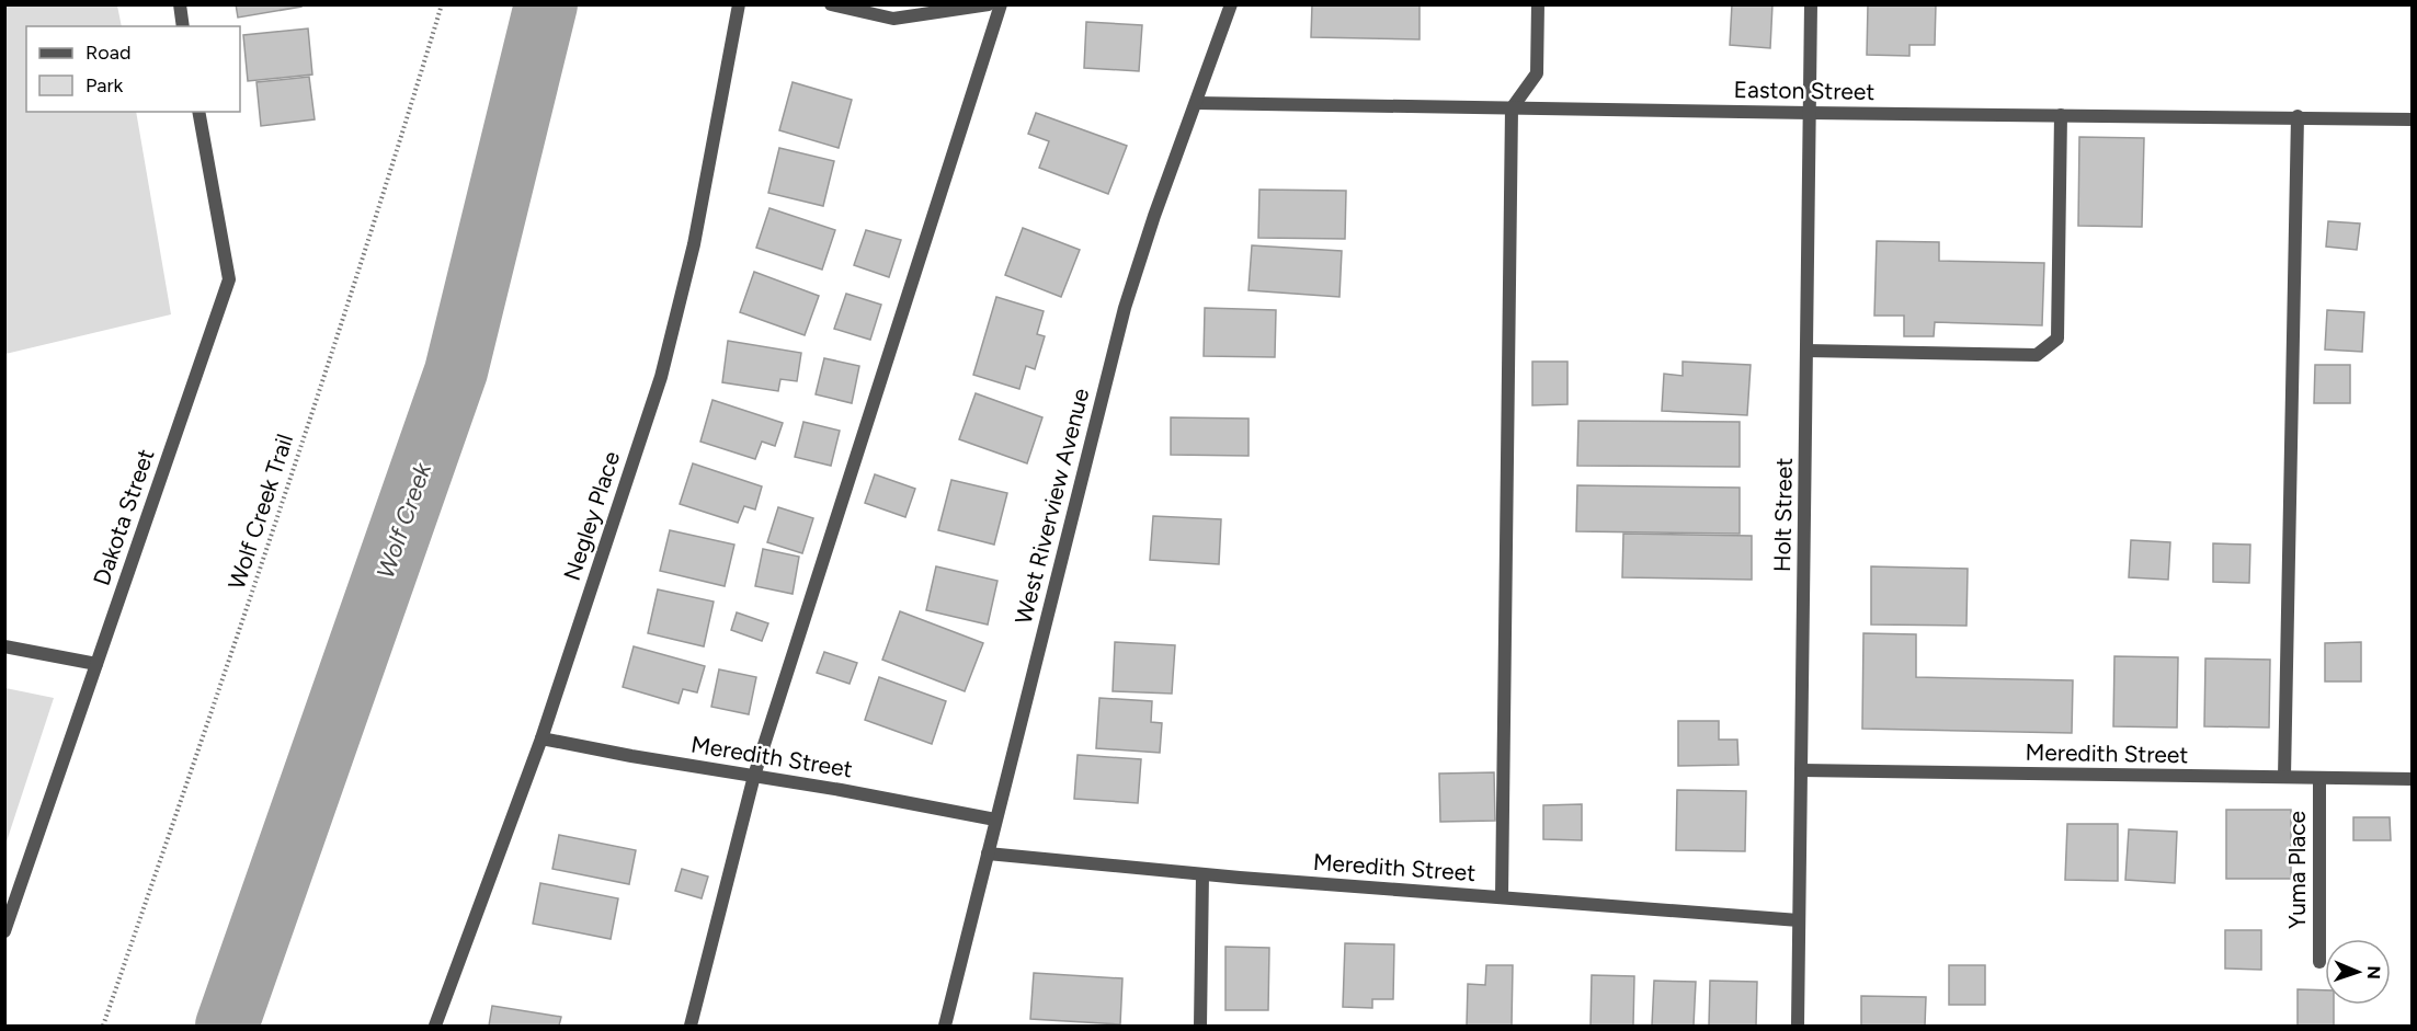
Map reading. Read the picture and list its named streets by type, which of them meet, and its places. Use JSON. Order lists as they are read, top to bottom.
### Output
{
  "streets": {
    "street": [
      "Easton Street",
      "West Riverview Avenue",
      "Holt Street",
      "Negley Place",
      "Dakota Street",
      "Meredith Street",
      "Yuma Place"
    ],
    "path": ["Wolf Creek Trail"]
  },
  "crossings": [
    ["Easton Street", "West Riverview Avenue"],
    ["Easton Street", "Holt Street"],
    ["West Riverview Avenue", "Meredith Street"],
    ["Holt Street", "Meredith Street"],
    ["Negley Place", "Meredith Street"],
    ["Meredith Street", "Yuma Place"]
  ],
  "water": ["Wolf Creek"],
  "legend": ["Road", "Park"],
  "north": "right"
}
